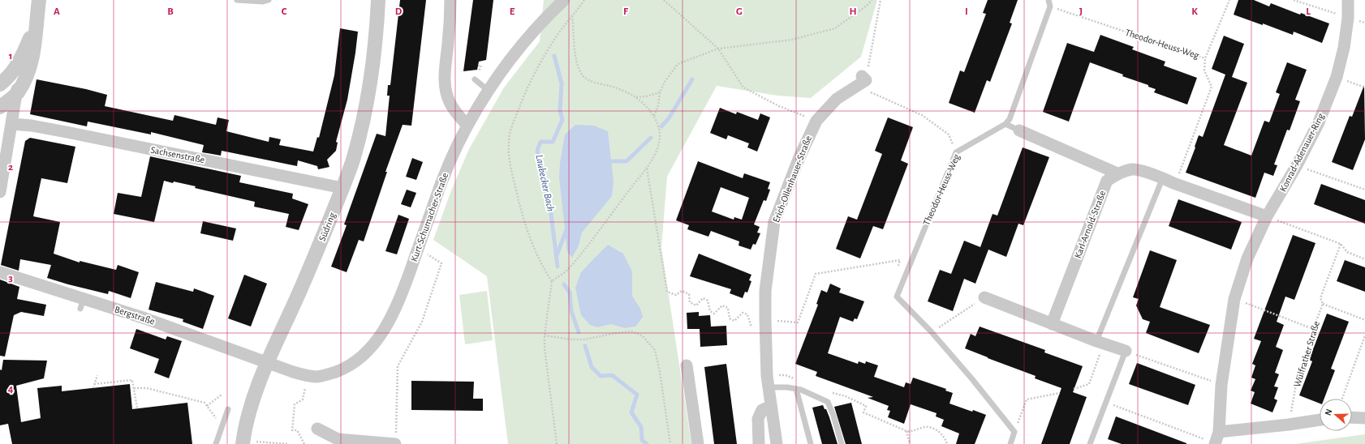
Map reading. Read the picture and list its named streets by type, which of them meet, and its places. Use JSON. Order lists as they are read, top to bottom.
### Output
{
  "streets": {
    "street": [
      "Konrad-Adenauer-Ring",
      "Sachsenstraße",
      "Erich-Ollenhauer-Straße",
      "Kurt-Schumacher-Straße",
      "Karl-Arnold-Straße",
      "Südring",
      "Bergstraße"
    ],
    "lane": ["Theodor-Heuss-Weg"],
    "path": ["Wülfrather Straße"]
  },
  "crossings": [
    ["Konrad-Adenauer-Ring", "Karl-Arnold-Straße"],
    ["Sachsenstraße", "Südring"],
    ["Kurt-Schumacher-Straße", "Südring"],
    ["Kurt-Schumacher-Straße", "Bergstraße"],
    ["Südring", "Bergstraße"]
  ],
  "water": ["Laubecker Bach"],
  "north": "left",
  "grid": {
    "columns": [
      "A",
      "B",
      "C",
      "D",
      "E",
      "F",
      "G",
      "H",
      "I",
      "J",
      "K",
      "L"
    ],
    "rows": [
      "1",
      "2",
      "3",
      "4"
    ]
  }
}
